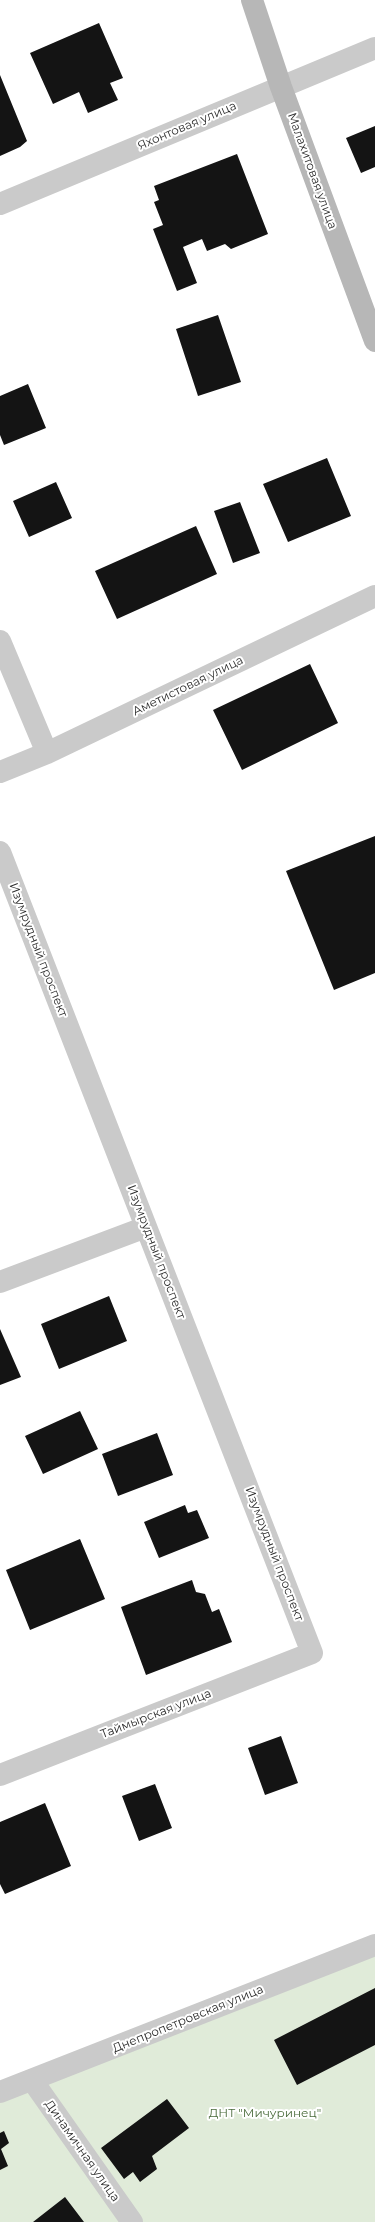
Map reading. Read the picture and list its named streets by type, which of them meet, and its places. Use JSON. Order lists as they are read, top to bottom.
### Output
{
  "streets": {
    "street": [
      "Яхонтовая улица",
      "Малахитовая улица",
      "Аметистовая улица",
      "Изумрудный проспект",
      "Таймырская улица",
      "Днепропетровская улица",
      "Динамичная улица"
    ]
  },
  "crossings": [
    ["Яхонтовая улица", "Малахитовая улица"],
    ["Изумрудный проспект", "Таймырская улица"],
    ["Днепропетровская улица", "Динамичная улица"]
  ],
  "parks": ["ДНТ \"Мичуринец\""]
}
